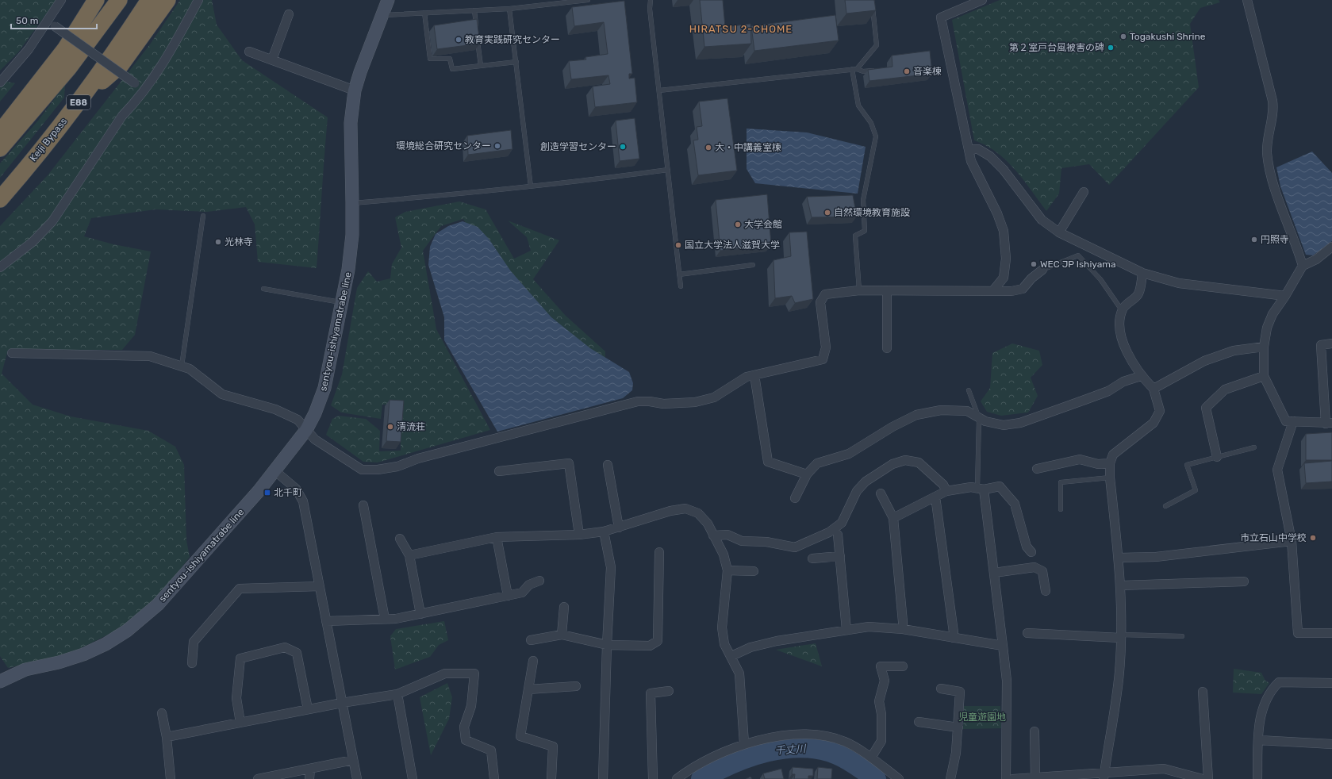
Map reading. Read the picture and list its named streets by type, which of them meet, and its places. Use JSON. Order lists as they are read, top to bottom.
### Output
{
  "streets": {
    "highway": ["E88", "Keiji Bypass"],
    "main road": ["sentyou-ishiyamatrabe line"]
  },
  "districts": ["HIRATSU 2-CHOME"],
  "water": ["千丈川"],
  "parks": ["児童遊園地"],
  "places": {
    "other": [
      "Togakushi Shrine",
      "教育実践研究センター",
      "第２室戸台風被害の碑",
      "音楽棟",
      "環境総合研究センター",
      "創造学習センター",
      "大・中講義室棟",
      "自然環境教育施設",
      "大学会館",
      "円照寺",
      "光林寺",
      "国立大学法人滋賀大学",
      "WEC JP Ishiyama",
      "清流荘",
      "市立石山中学校"
    ],
    "transit": ["北千町"]
  },
  "scale_bar": "50 m"
}
